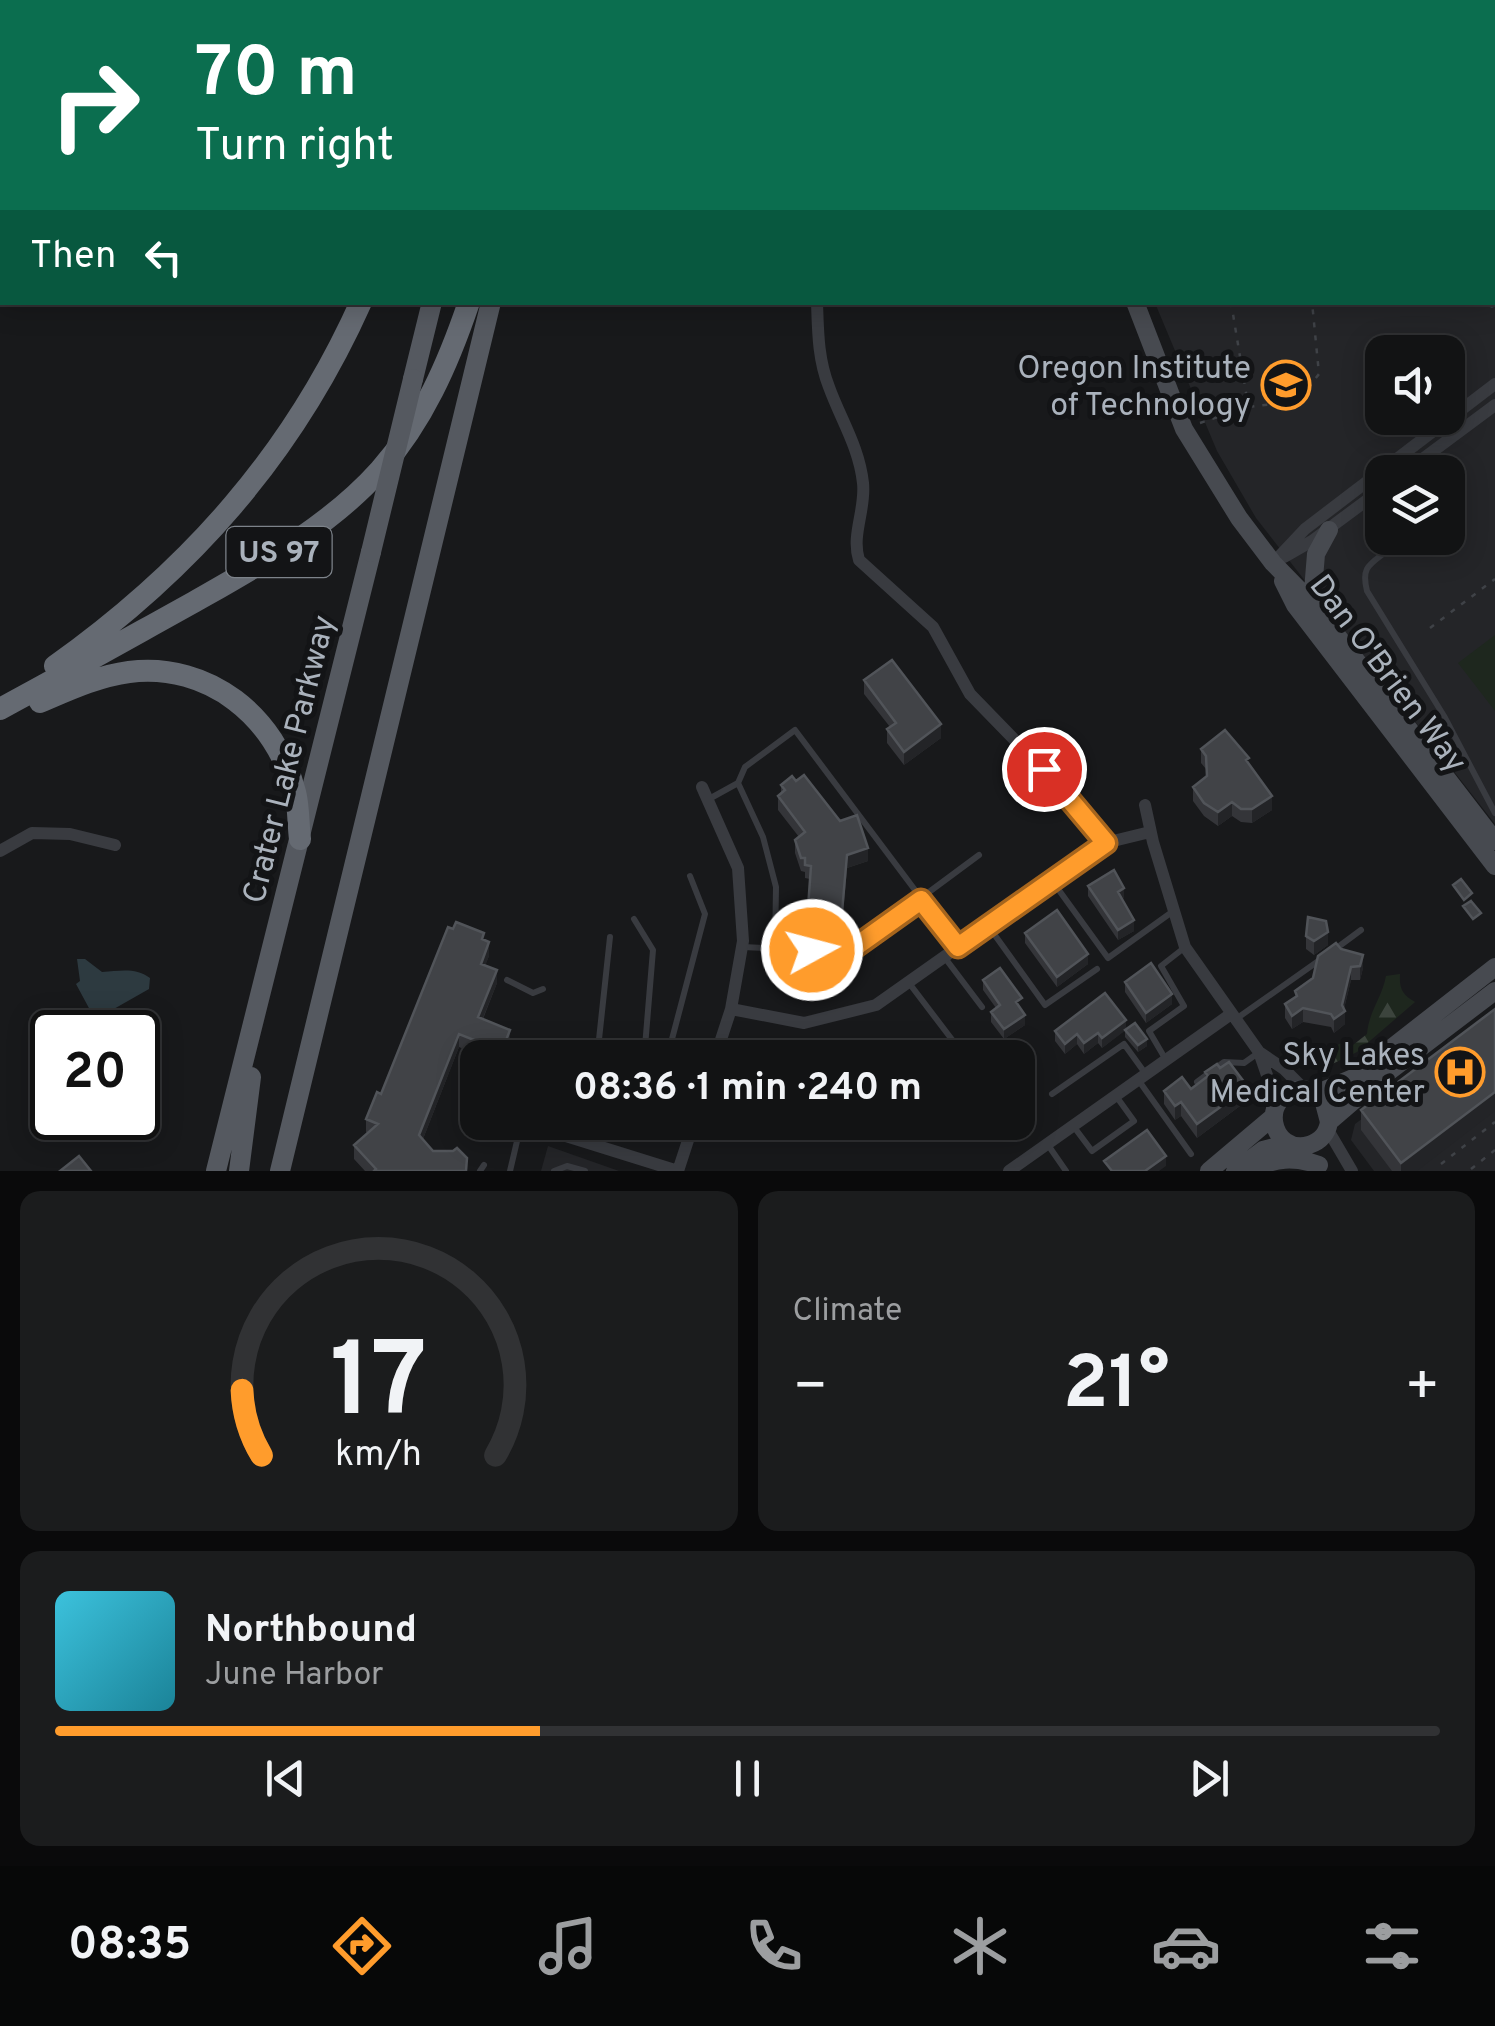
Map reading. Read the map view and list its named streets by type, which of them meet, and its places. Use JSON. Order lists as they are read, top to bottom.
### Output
{
  "streets": {
    "highway": ["US 97"],
    "main road": ["Crater Lake Parkway"],
    "street": ["Dan O'Brien Way"]
  },
  "places": {
    "school or university": ["Oregon Institute of Technology"],
    "hospital": ["Sky Lakes Medical Center"]
  },
  "page": {
    "turn": ["70 m", "Turn right"],
    "then": "Then",
    "limit": "20",
    "trip": "08:36 · 1 min · 240 m",
    "tile": "Climate",
    "heat": ["−", "21°", "+"],
    "song": ["Northbound", "June Harbor"],
    "tabs": "08:35",
    "gauge": ["17", "km/h"]
  }
}
